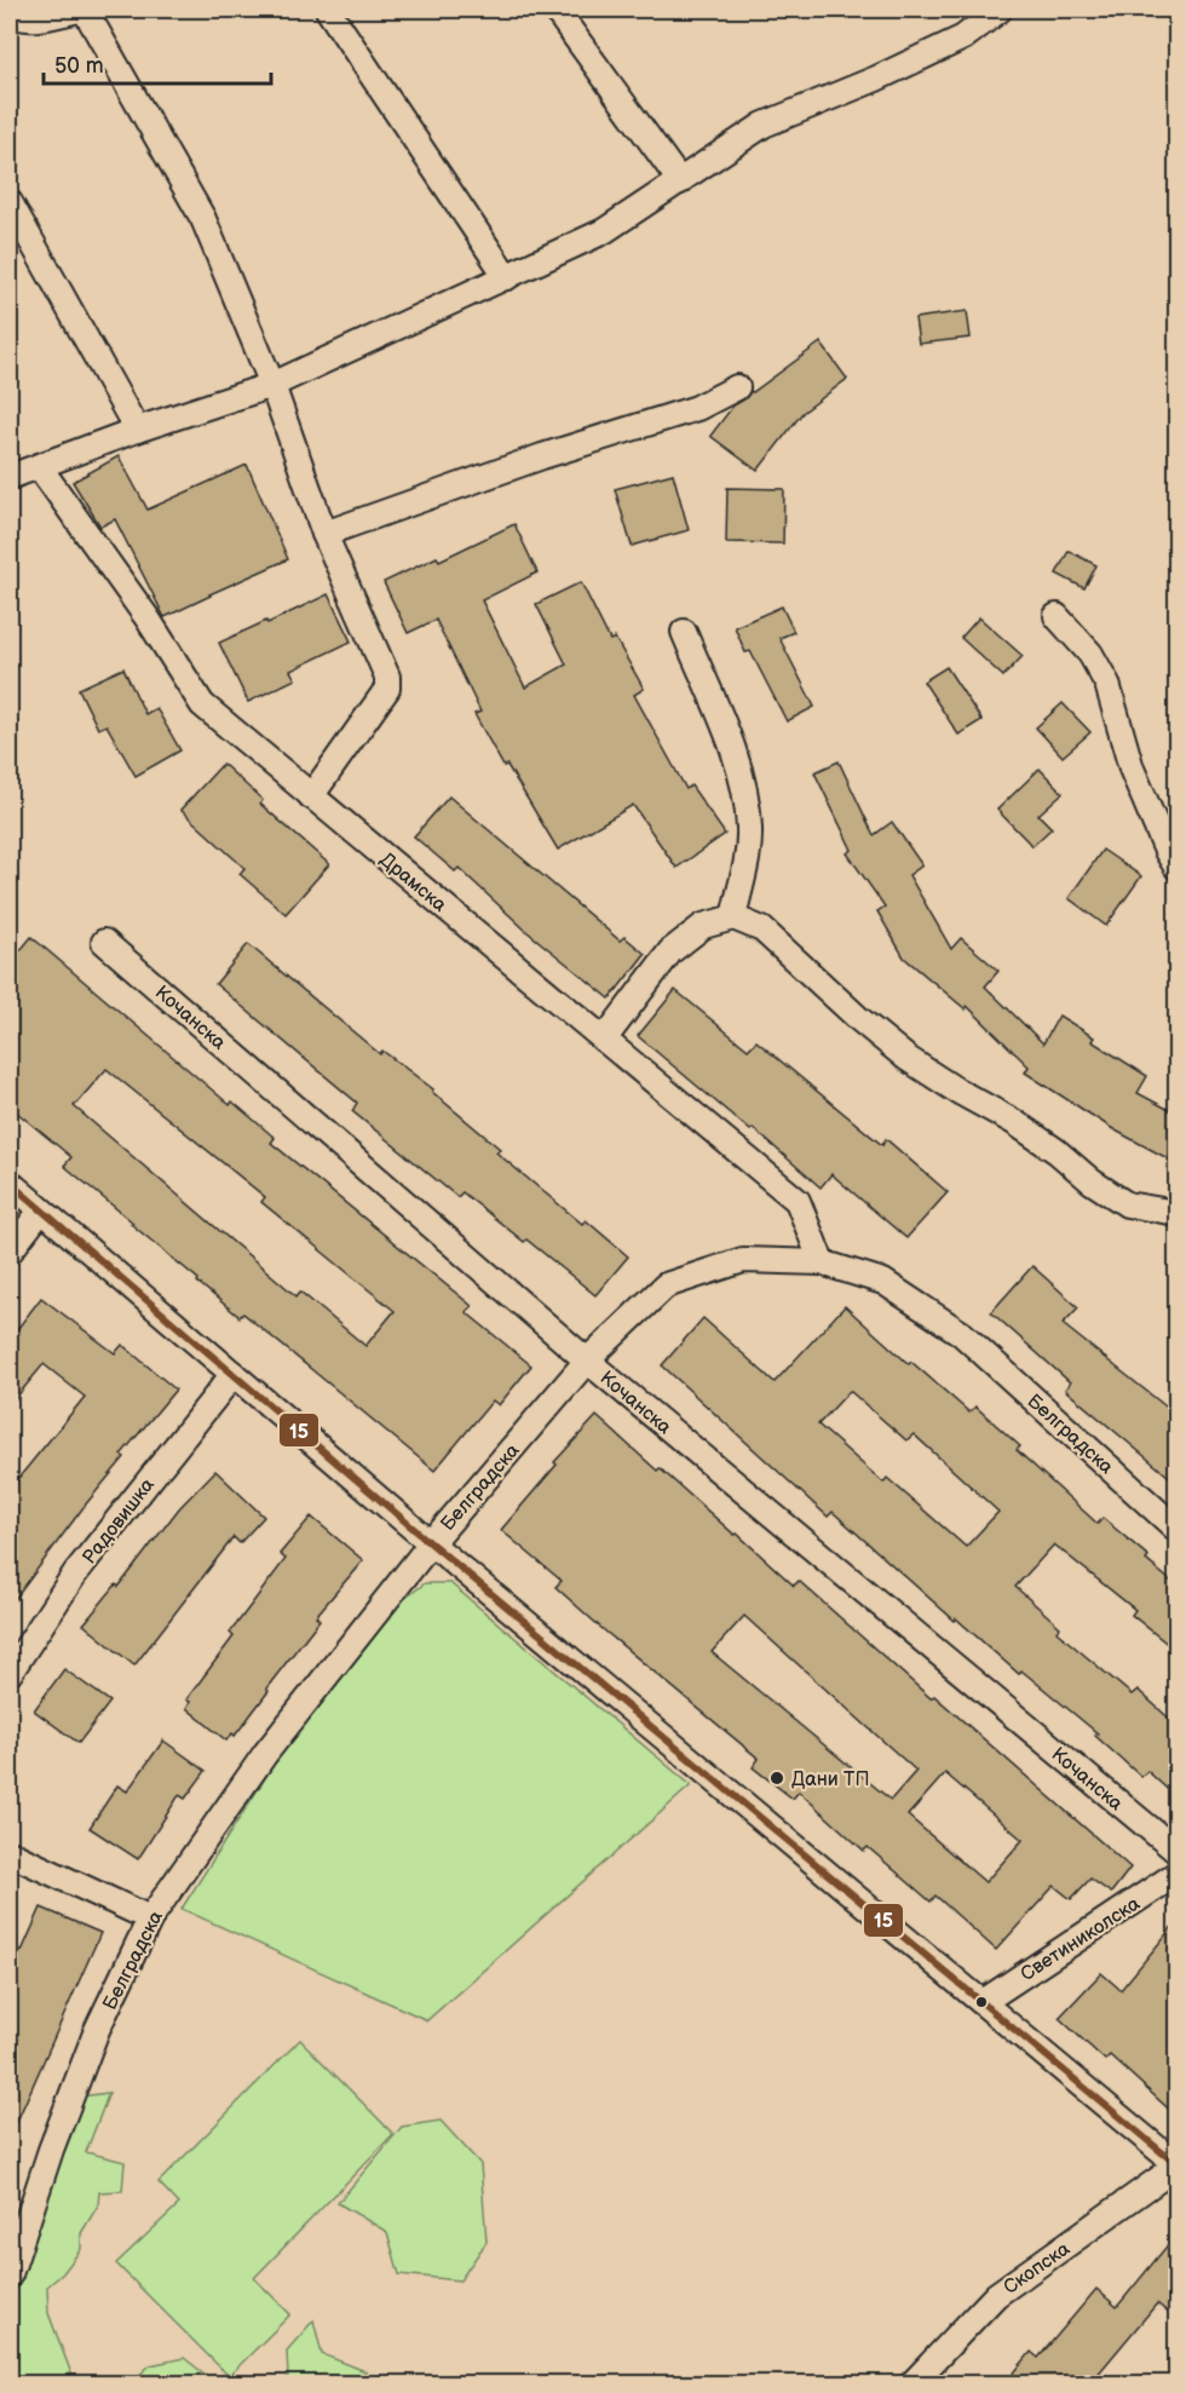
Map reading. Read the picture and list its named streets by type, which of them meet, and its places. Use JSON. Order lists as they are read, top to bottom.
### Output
{
  "streets": {
    "street": [
      "Драмска",
      "Кочанска",
      "Белградска",
      "Радовишка",
      "Светиниколска",
      "Скопска"
    ]
  },
  "crossings": [
    ["Драмска", "Белградска"],
    ["Кочанска", "Белградска"]
  ],
  "places": ["Дани ТП"],
  "lines": ["transit line 15"],
  "scale_bar": "50 m"
}
